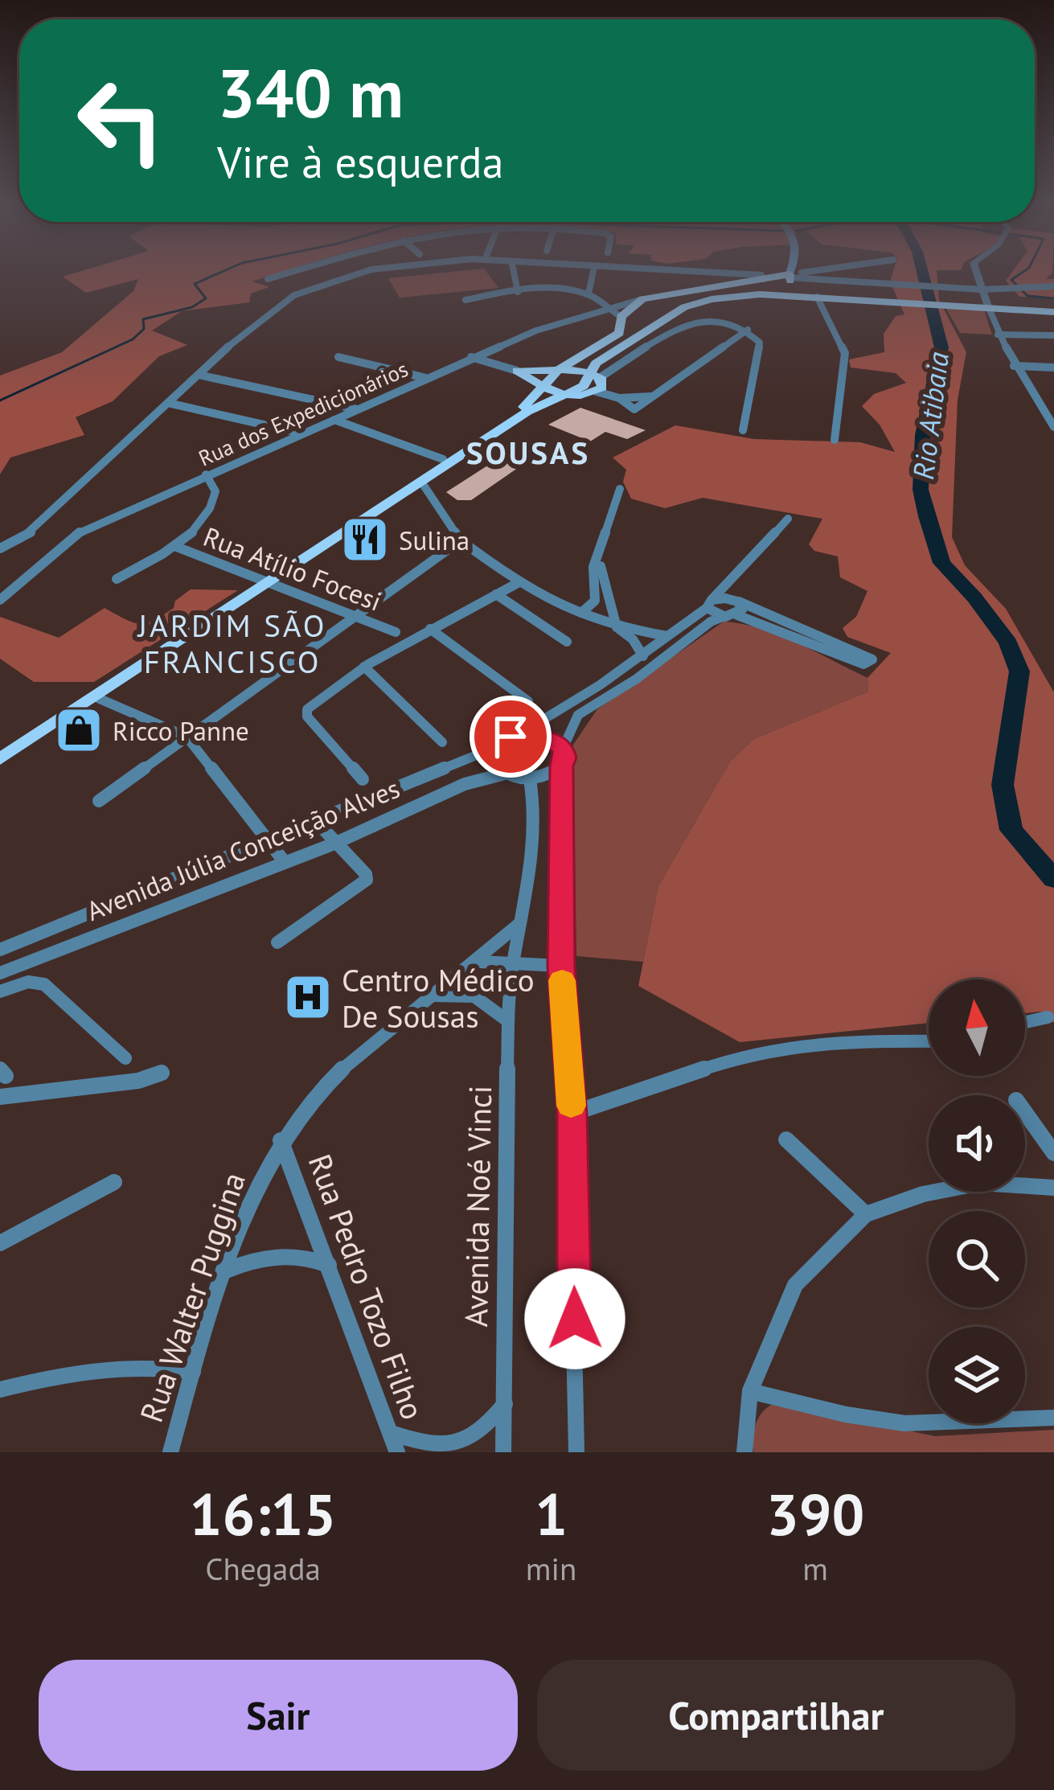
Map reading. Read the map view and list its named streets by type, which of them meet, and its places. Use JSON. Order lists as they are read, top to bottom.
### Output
{
  "streets": {
    "street": [
      "Rua dos Expedicionários",
      "Rua Atílio Focesi",
      "Avenida Júlia Conceição Alves",
      "Avenida Noé Vinci",
      "Rua Pedro Tozo Filho",
      "Rua Walter Puggina"
    ]
  },
  "crossings": [
    ["Avenida Júlia Conceição Alves", "Avenida Noé Vinci"],
    ["Avenida Noé Vinci", "Rua Walter Puggina"],
    ["Rua Pedro Tozo Filho", "Rua Walter Puggina"]
  ],
  "districts": ["SOUSAS", "JARDIM SÃO FRANCISCO"],
  "water": ["Rio Atibaia"],
  "places": {
    "restaurant": ["Sulina"],
    "shop": ["Ricco Panne"],
    "hospital": ["Centro Médico De Sousas"]
  },
  "north": "top",
  "page": {
    "turn": ["340 m", "Vire à esquerda"],
    "eta": [
      "16:15",
      "Chegada",
      "1",
      "min",
      "390",
      "m"
    ],
    "buttons": ["Sair", "Compartilhar"]
  }
}
